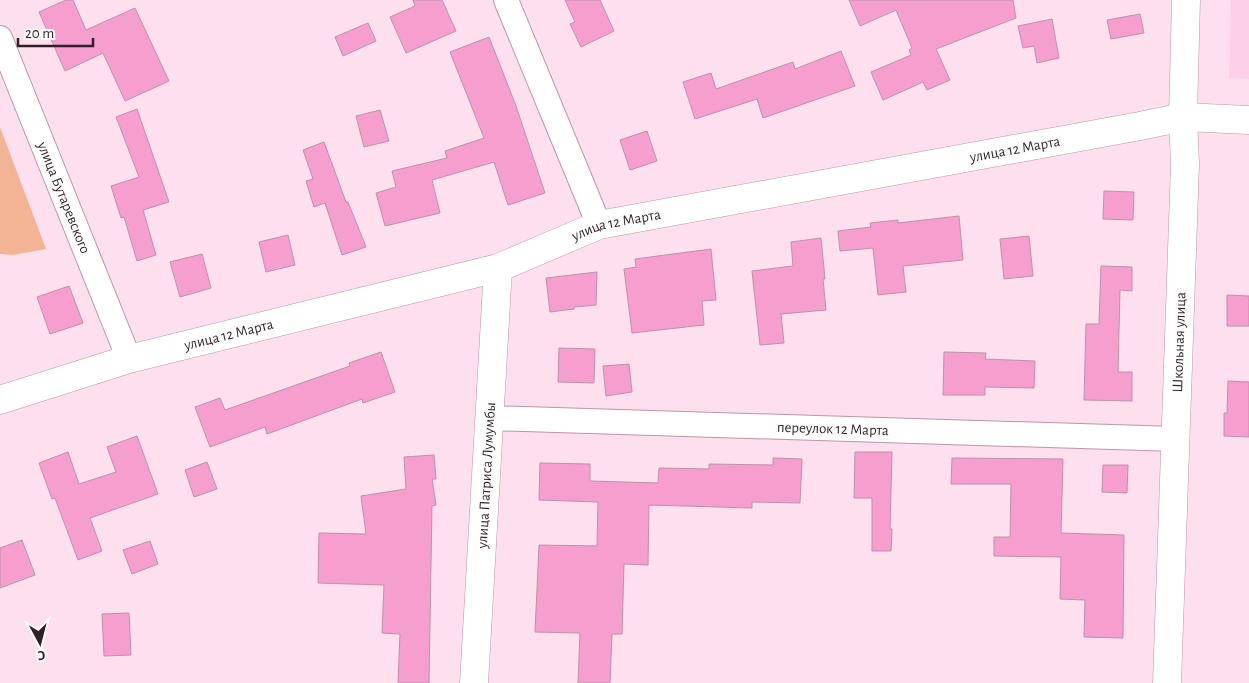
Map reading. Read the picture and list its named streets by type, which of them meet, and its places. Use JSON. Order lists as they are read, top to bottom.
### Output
{
  "streets": {
    "street": [
      "улица 12 Марта",
      "улица Бутаревского",
      "Школьная улица",
      "переулок 12 Марта",
      "улица Патриса Лумумбы"
    ]
  },
  "crossings": [
    ["улица 12 Марта", "улица Бутаревского"],
    ["улица 12 Марта", "Школьная улица"],
    ["улица 12 Марта", "улица Патриса Лумумбы"],
    ["Школьная улица", "переулок 12 Марта"],
    ["переулок 12 Марта", "улица Патриса Лумумбы"]
  ],
  "scale_bar": "20 m",
  "north": "bottom"
}
